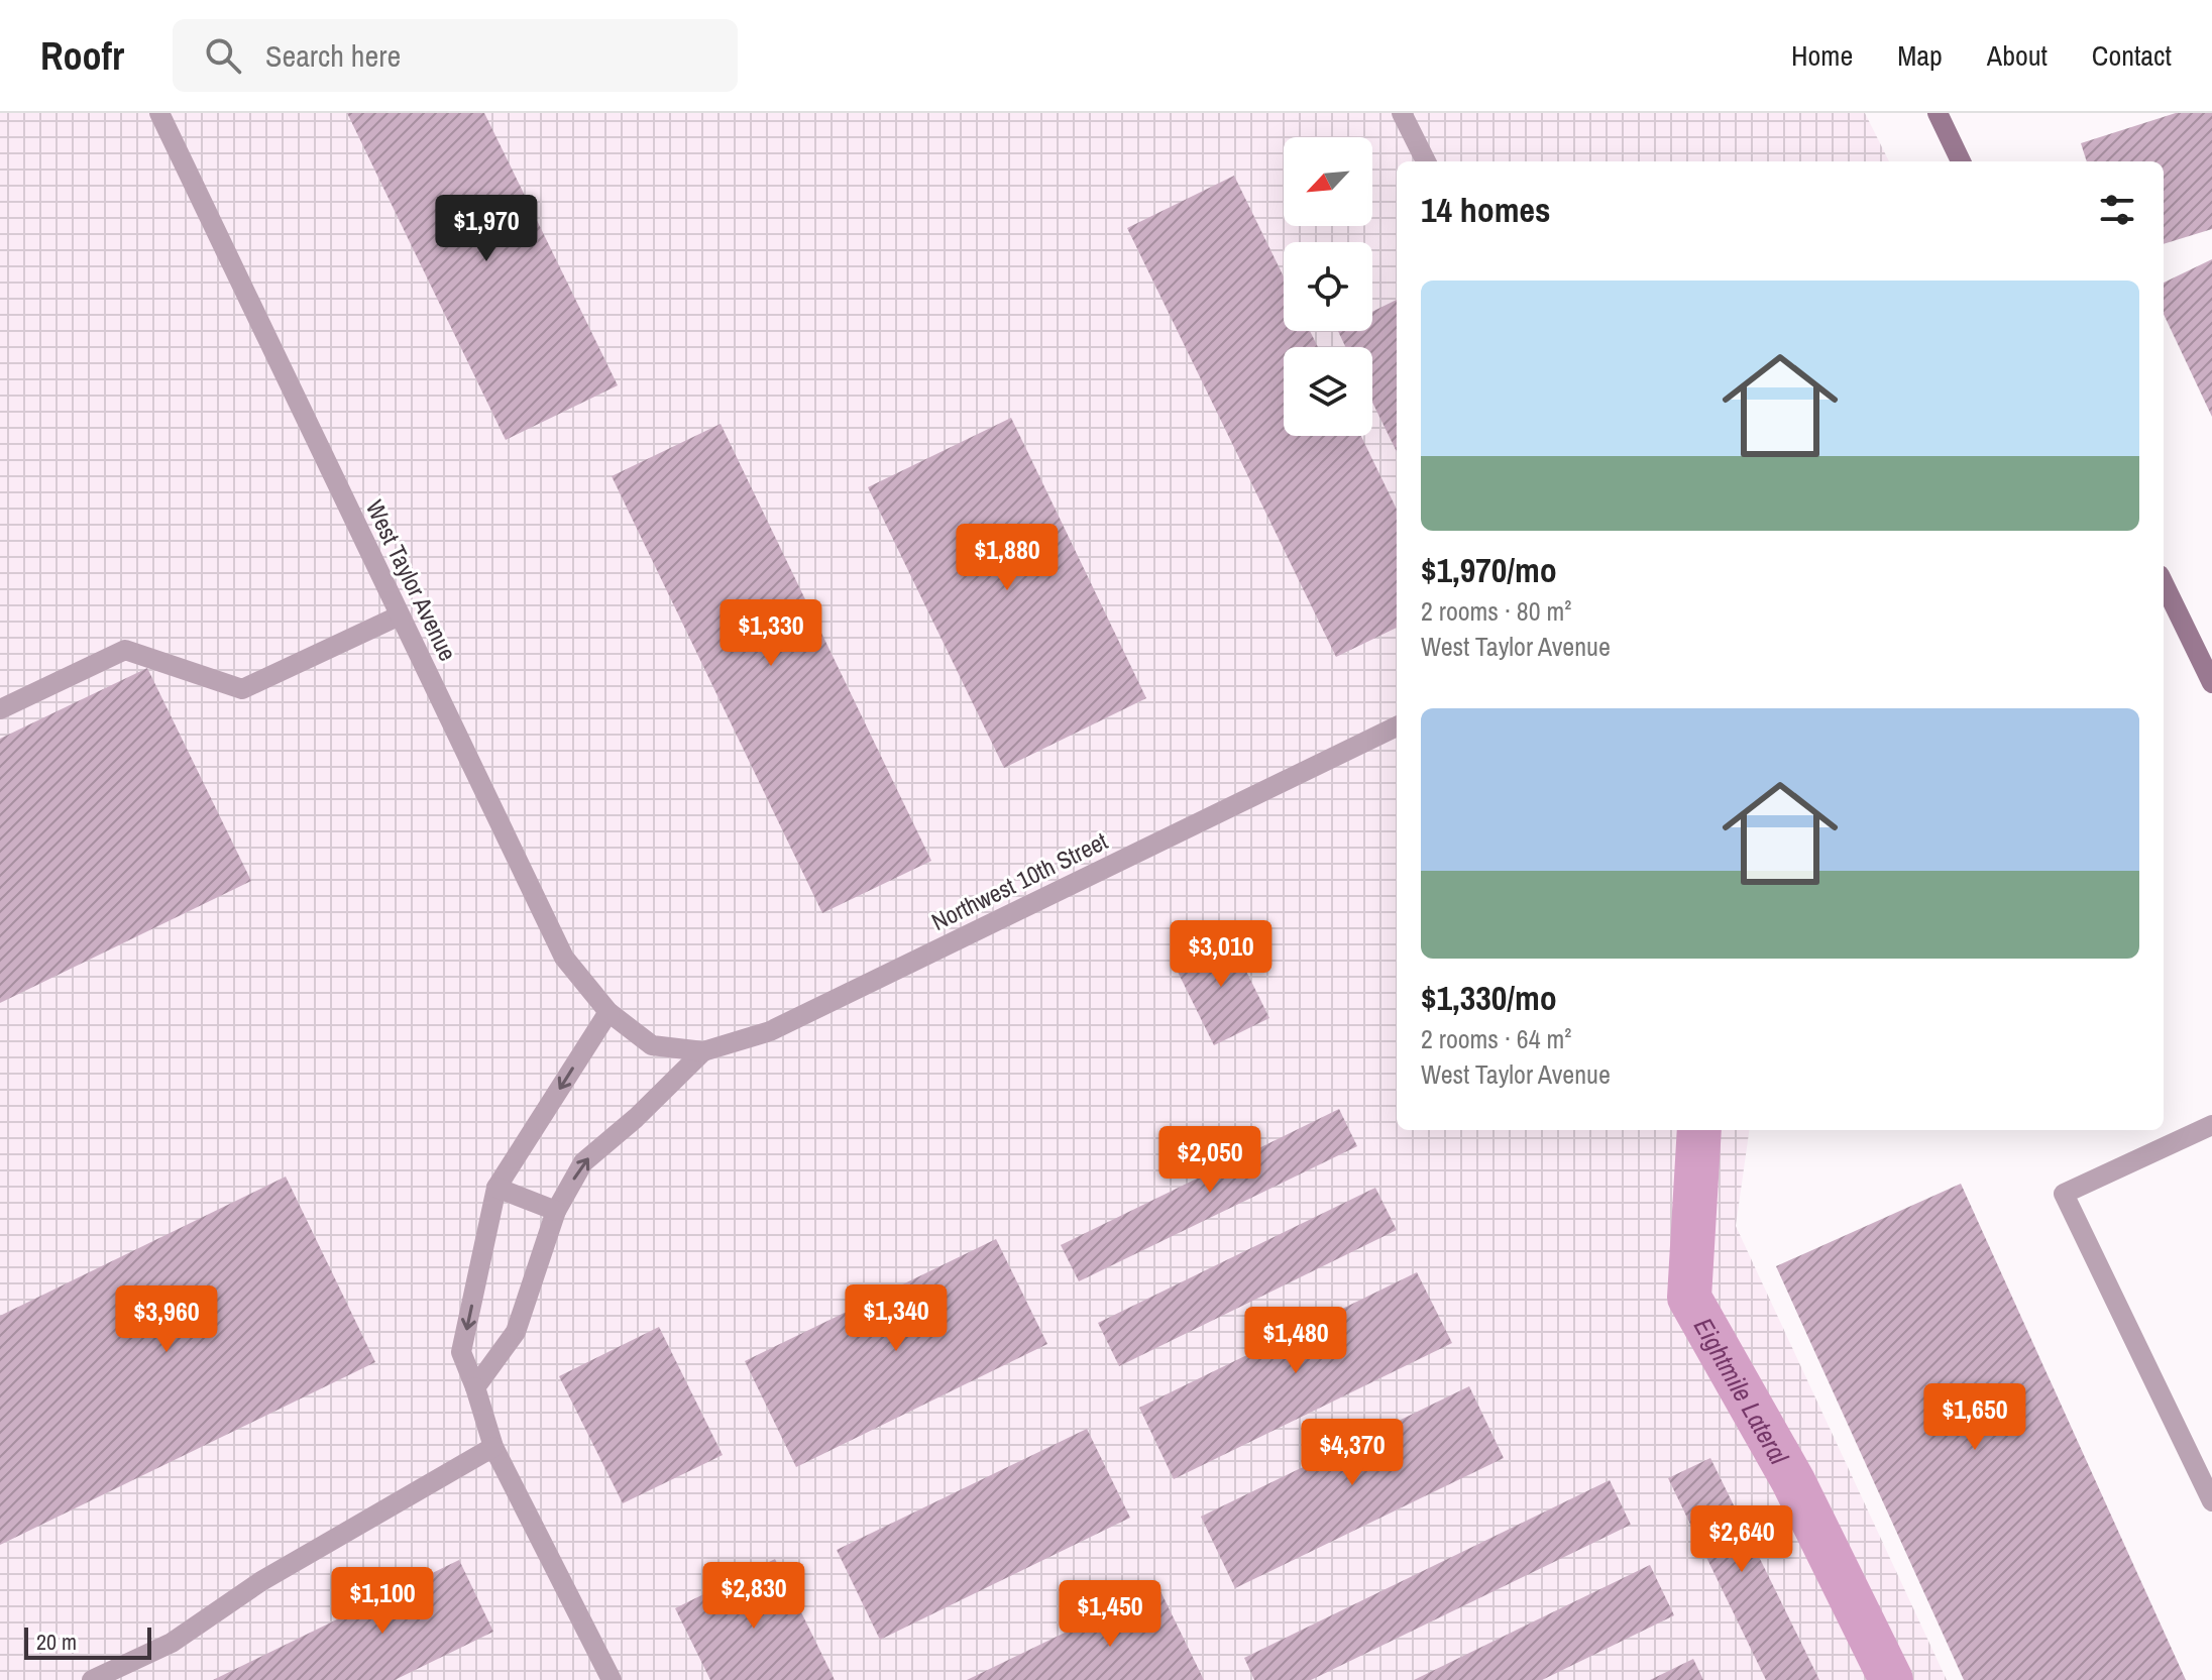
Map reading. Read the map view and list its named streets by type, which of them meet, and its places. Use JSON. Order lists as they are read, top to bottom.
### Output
{
  "streets": {
    "street": ["West Taylor Avenue", "Northwest 10th Street"]
  },
  "crossings": [
    ["West Taylor Avenue", "Northwest 10th Street"]
  ],
  "water": ["Eightmile Lateral"],
  "scale_bar": "20 m",
  "north": "bottom left",
  "page": {
    "header": "Roofr",
    "search": "Search here",
    "nav": [
      "Home",
      "Map",
      "About",
      "Contact"
    ],
    "heading": "14 homes",
    "price": [
      "$1,970",
      "$1,880",
      "$1,330",
      "$3,010",
      "$2,050",
      "$1,340",
      "$3,960",
      "$1,480",
      "$1,650",
      "$4,370",
      "$2,640",
      "$2,830",
      "$1,100",
      "$1,450"
    ],
    "list": [
      {
        "name": "$1,970/mo",
        "note": "2 rooms · 80 m² · West Taylor Avenue"
      },
      {
        "name": "$1,330/mo",
        "note": "2 rooms · 64 m² · West Taylor Avenue"
      }
    ],
    "scale": "20 m"
  }
}
